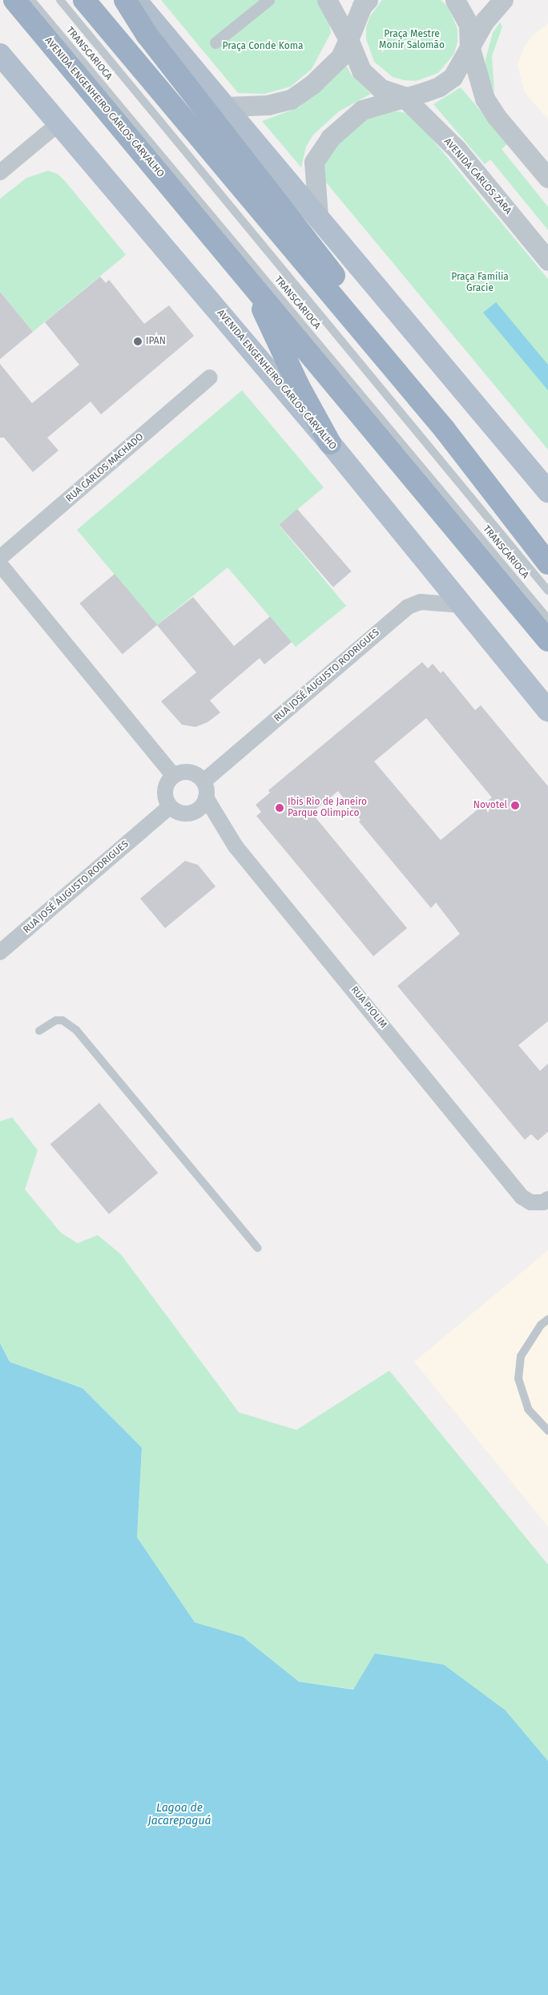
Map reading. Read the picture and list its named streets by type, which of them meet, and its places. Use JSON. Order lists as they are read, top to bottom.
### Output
{
  "streets": {
    "highway": ["AVENIDA ENGENHEIRO CARLOS CARVALHO"],
    "street": [
      "AVENIDA CARLOS ZARA",
      "RUA CARLOS MACHADO",
      "RUA JOSÉ AUGUSTO RODRIGUES",
      "RUA PIOLIM"
    ],
    "lane": ["TRANSCARIOCA"]
  },
  "crossings": [
    ["AVENIDA ENGENHEIRO CARLOS CARVALHO", "RUA JOSÉ AUGUSTO RODRIGUES"],
    ["RUA JOSÉ AUGUSTO RODRIGUES", "RUA PIOLIM"]
  ],
  "water": ["Lagoa de Jacarepaguá"],
  "parks": ["Praça Mestre Monir Salomão", "Praça Conde Koma", "Praça Família Gracie"],
  "places": ["IPAN", "Novotel", "Ibis Rio de Janeiro Parque Olimpico"]
}
